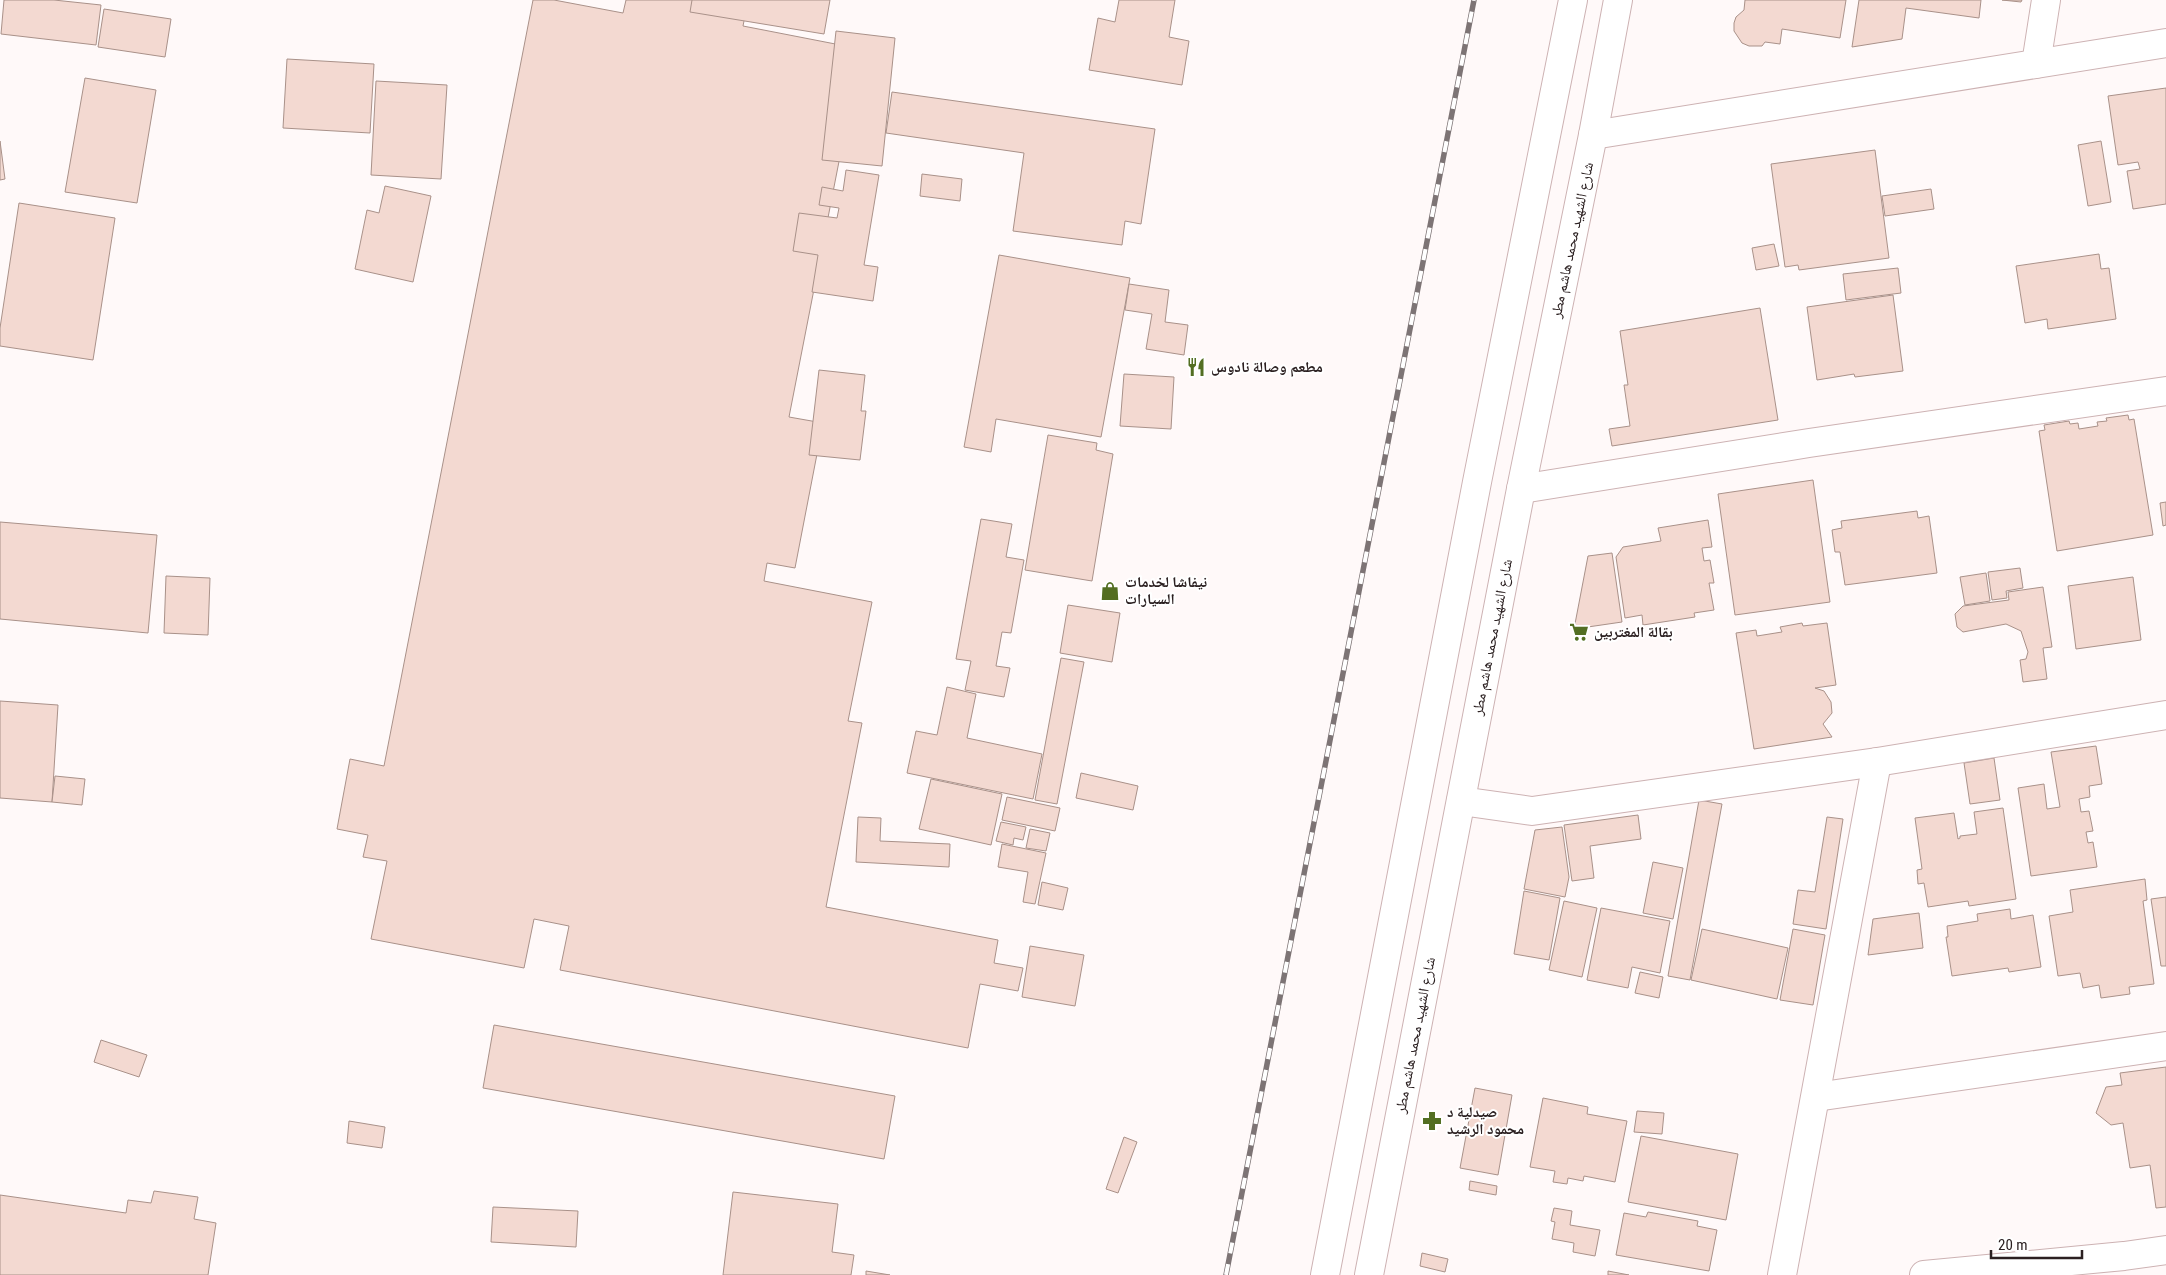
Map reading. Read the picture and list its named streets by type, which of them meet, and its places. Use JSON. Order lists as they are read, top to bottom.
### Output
{
  "streets": {
    "street": ["شارع الشهيد محمد هاشم مطر"]
  },
  "places": {
    "restaurant": ["مطعم وصالة نادوس"],
    "shop": ["نيفاشا لخدمات السيارات"],
    "supermarket": ["بقالة المغتربين"],
    "pharmacy": ["صيدلية د محمود الرشيد"]
  },
  "scale_bar": "20 m"
}
